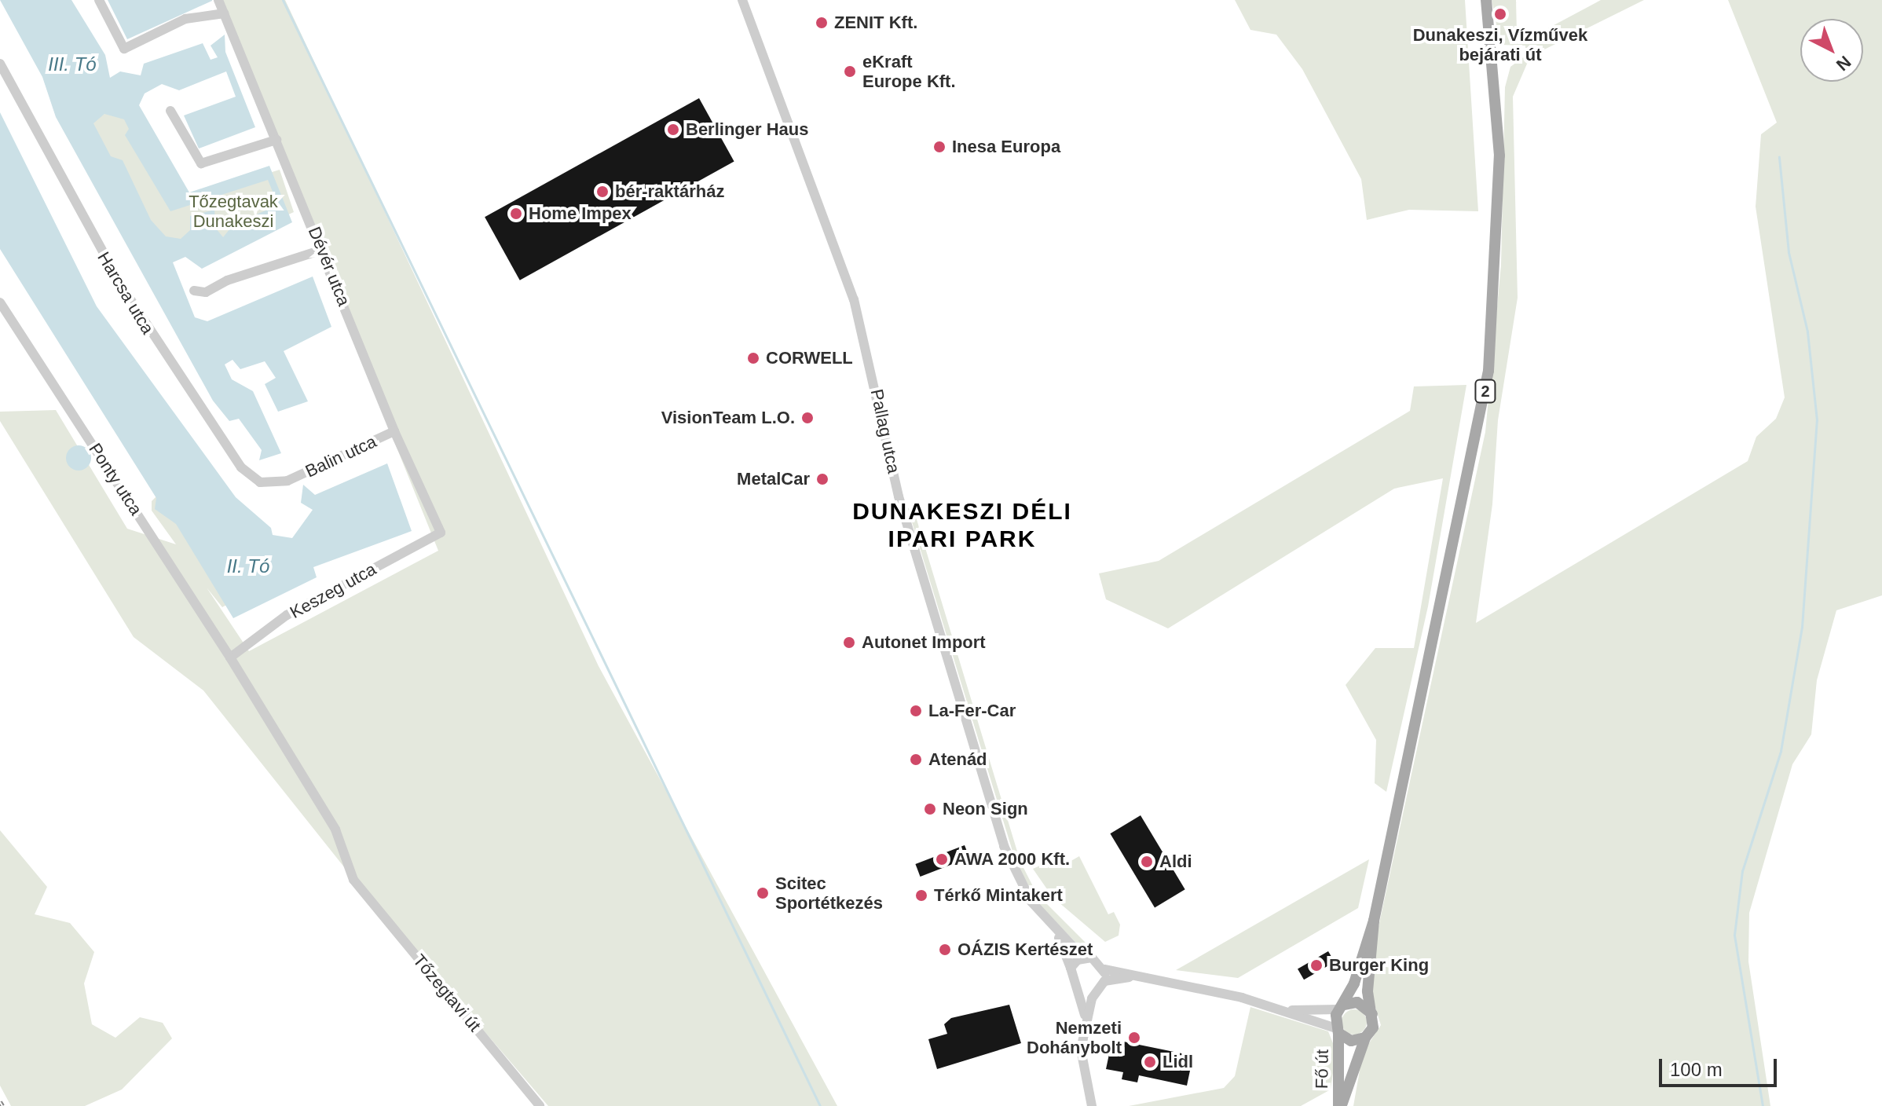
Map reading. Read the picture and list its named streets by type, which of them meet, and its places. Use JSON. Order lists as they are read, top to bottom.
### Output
{
  "streets": {
    "main road": ["2", "Fő út"],
    "street": [
      "Dévér utca",
      "Harcsa utca",
      "Pallag utca",
      "Balin utca",
      "Ponty utca",
      "Keszeg utca",
      "Tőzegtavi út"
    ]
  },
  "crossings": [
    ["Dévér utca", "Balin utca"],
    ["Dévér utca", "Keszeg utca"],
    ["Harcsa utca", "Balin utca"],
    ["2", "Fő út"],
    ["Ponty utca", "Keszeg utca"],
    ["Ponty utca", "Tőzegtavi út"]
  ],
  "districts": ["DUNAKESZI DÉLI IPARI PARK"],
  "water": ["III. Tó", "II. Tó"],
  "parks": ["Tőzegtavak Dunakeszi"],
  "places": [
    "Dunakeszi, Vízművek bejárati út",
    "ZENIT Kft.",
    "eKraft Europe Kft.",
    "Berlinger Haus",
    "Inesa Europa",
    "bér-raktárház",
    "Home Impex",
    "CORWELL",
    "VisionTeam L.O.",
    "MetalCar",
    "Autonet Import",
    "La-Fer-Car",
    "Atenád",
    "Neon Sign",
    "AWA 2000 Kft.",
    "Aldi",
    "Scitec Sportétkezés",
    "Térkő Mintakert",
    "OÁZIS Kertészet",
    "Burger King",
    "Nemzeti Dohánybolt",
    "Lidl"
  ],
  "scale_bar": "100 m",
  "north": "bottom right"
}
